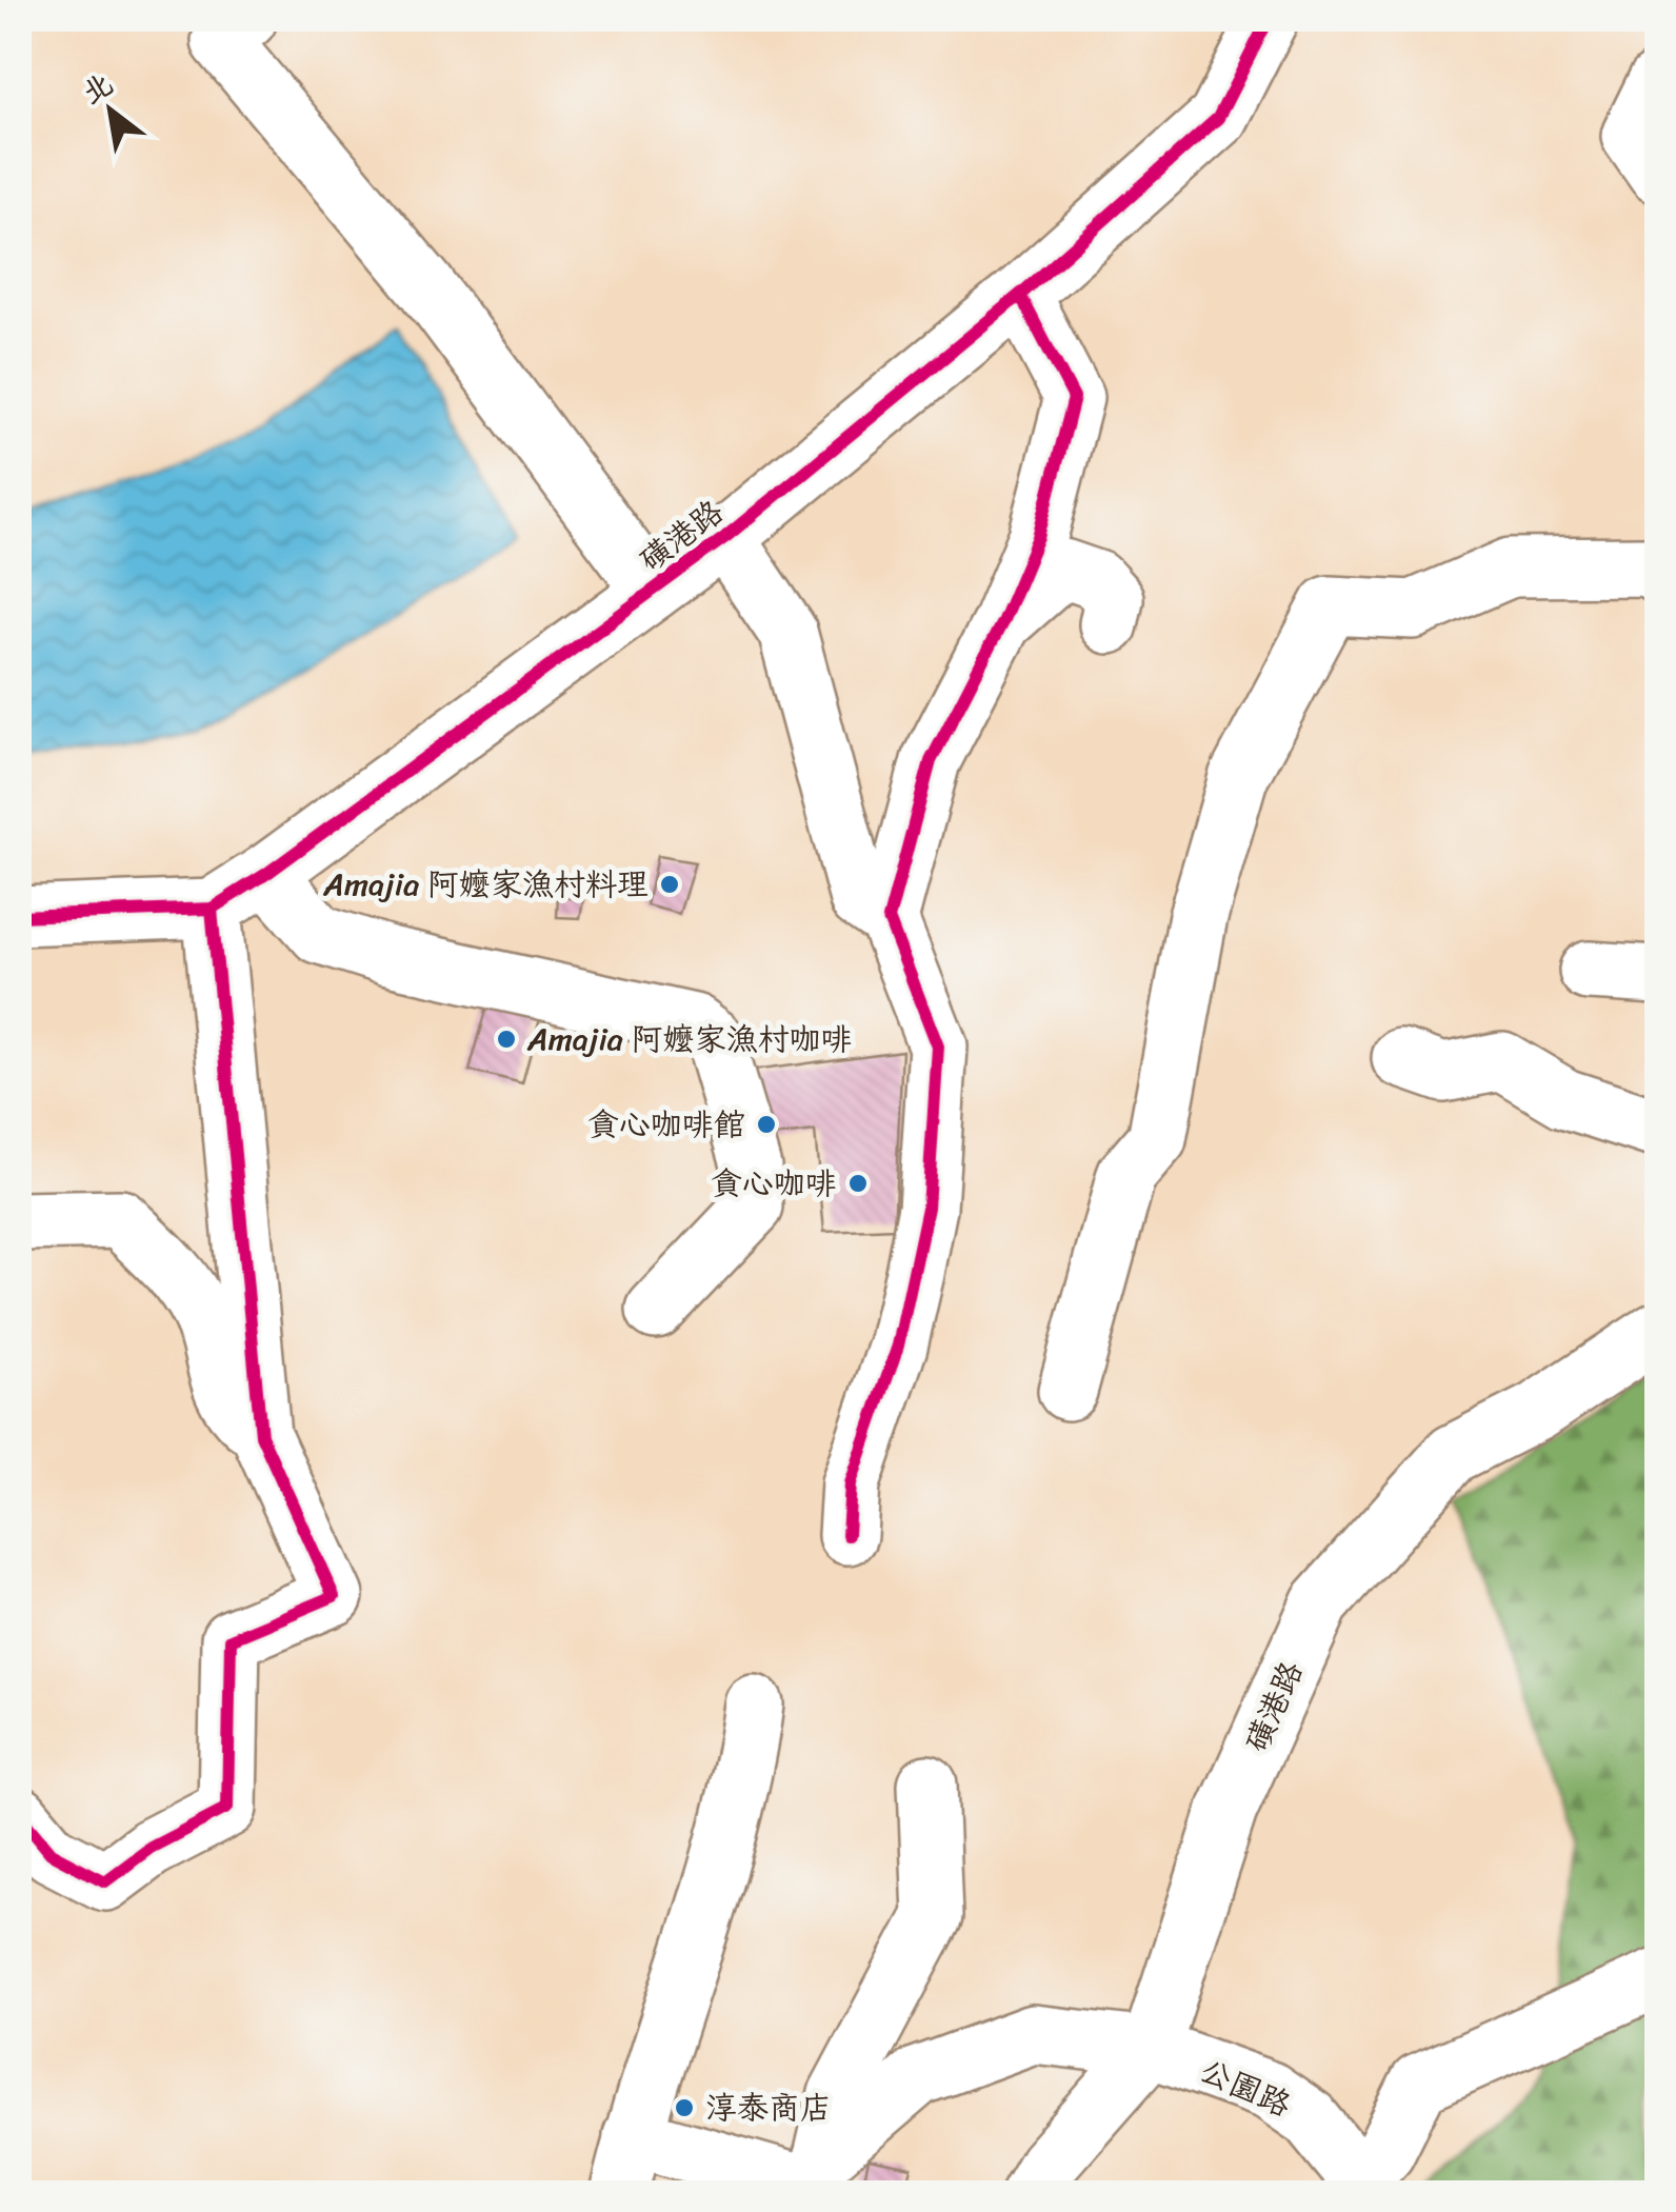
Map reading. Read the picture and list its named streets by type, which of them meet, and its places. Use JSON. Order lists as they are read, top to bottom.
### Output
{
  "streets": {
    "street": ["磺港路", "公園路"]
  },
  "crossings": [
    ["磺港路", "公園路"]
  ],
  "places": [
    "Amajia 阿嬤家漁村料理",
    "Amajia 阿嬤家漁村咖啡",
    "貪心咖啡館",
    "貪心咖啡",
    "淳泰商店"
  ],
  "north": "top left"
}
